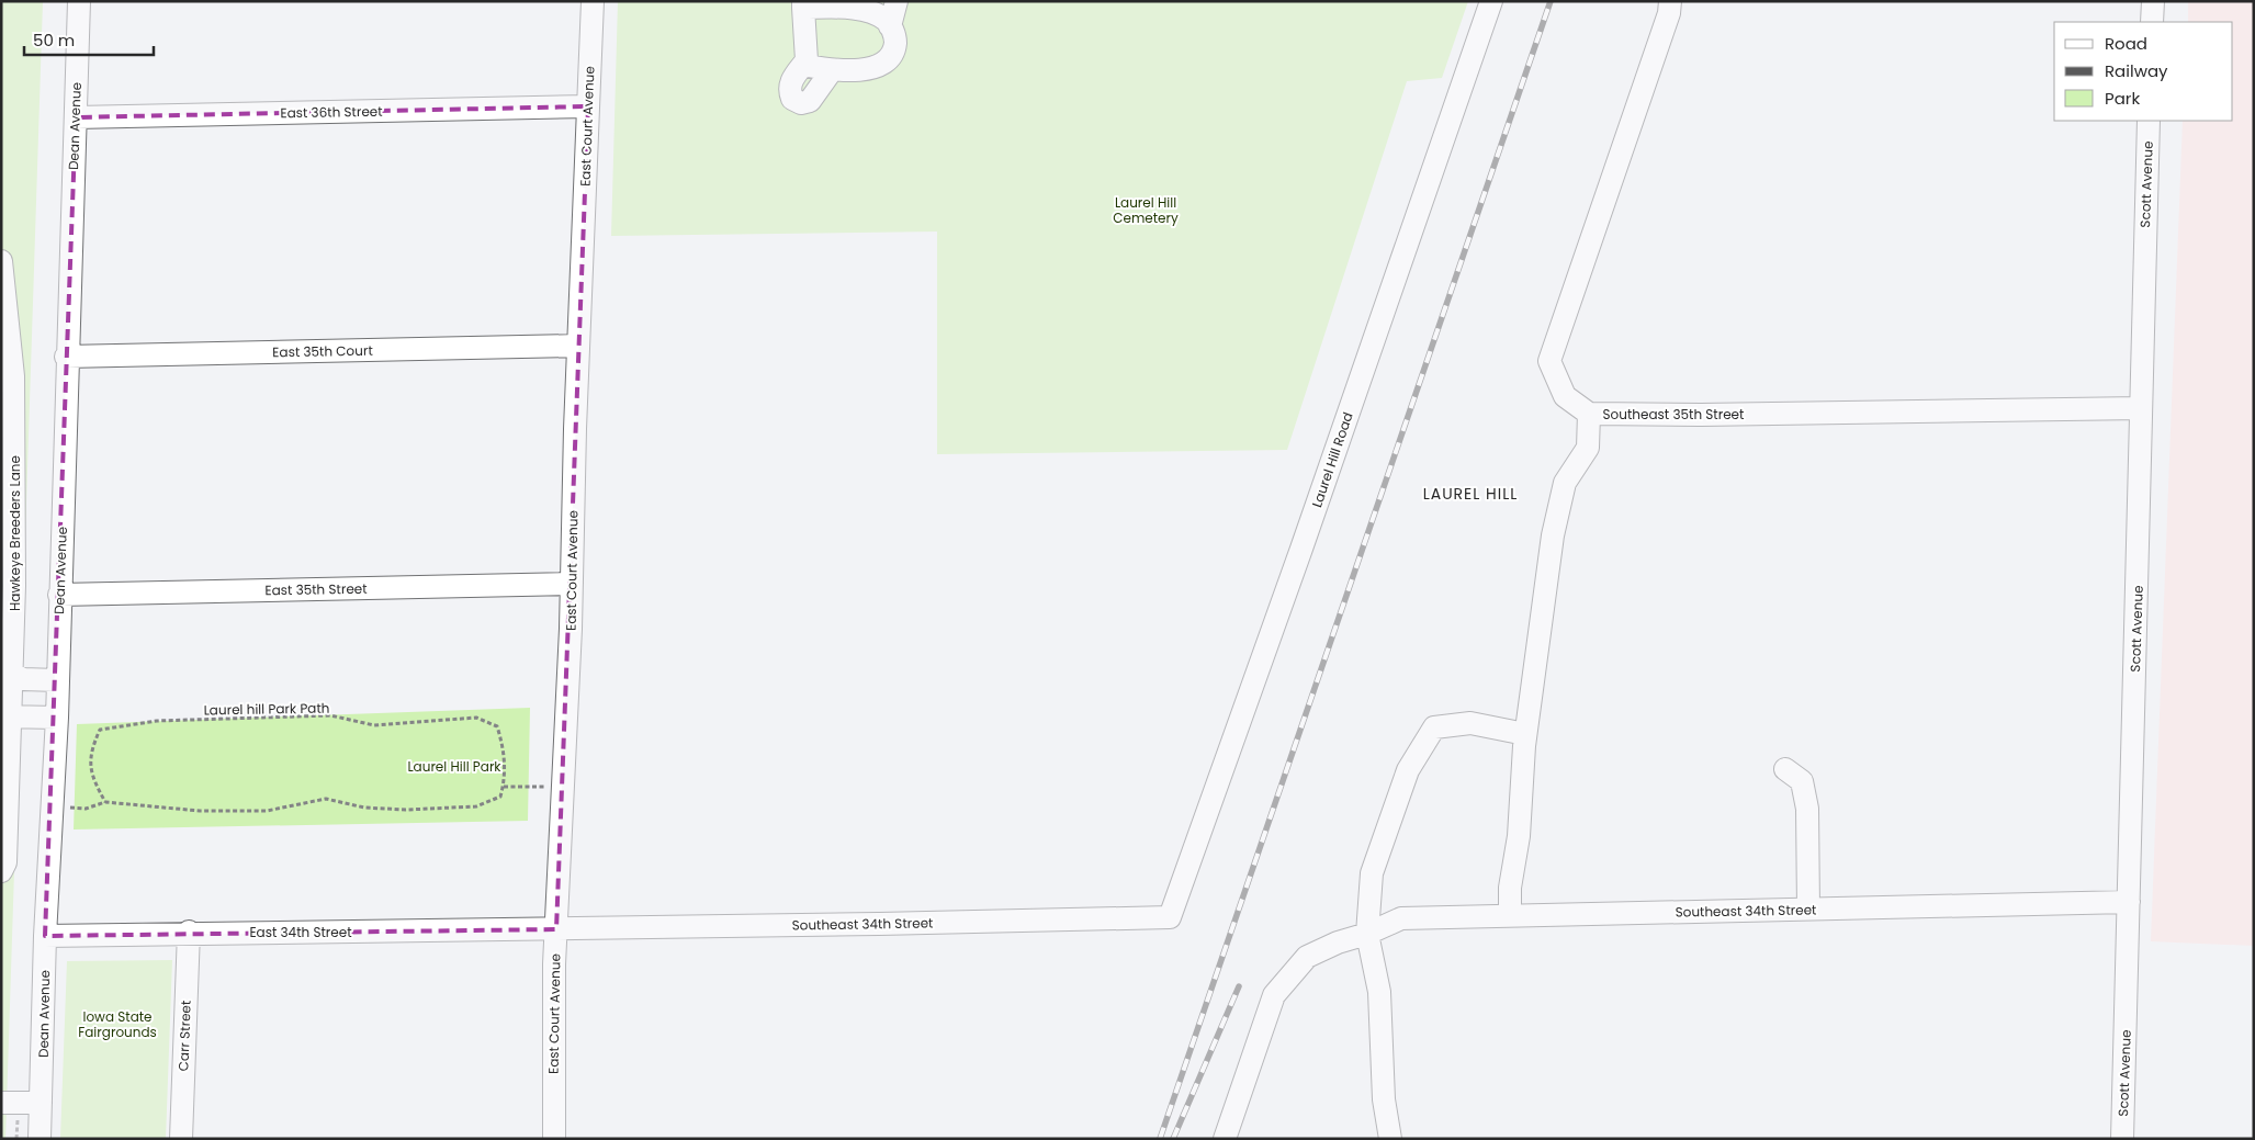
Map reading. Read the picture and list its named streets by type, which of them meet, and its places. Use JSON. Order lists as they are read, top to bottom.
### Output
{
  "streets": {
    "street": [
      "East 36th Street",
      "Dean Avenue",
      "East Court Avenue",
      "Scott Avenue",
      "East 35th Court",
      "Southeast 35th Street",
      "Laurel Hill Road",
      "Hawkeye Breeders Lane",
      "East 35th Street",
      "Southeast 34th Street",
      "East 34th Street",
      "Carr Street"
    ],
    "path": ["Laurel hill Park Path"]
  },
  "crossings": [
    ["East 36th Street", "Dean Avenue"],
    ["East 36th Street", "East Court Avenue"],
    ["Dean Avenue", "East 35th Court"],
    ["Dean Avenue", "East 35th Street"],
    ["Dean Avenue", "East 34th Street"],
    ["East Court Avenue", "East 35th Court"],
    ["East Court Avenue", "East 35th Street"],
    ["East Court Avenue", "Southeast 34th Street"],
    ["East Court Avenue", "East 34th Street"],
    ["Scott Avenue", "Southeast 35th Street"],
    ["Scott Avenue", "Southeast 34th Street"],
    ["Laurel Hill Road", "Southeast 34th Street"],
    ["Southeast 34th Street", "East 34th Street"],
    ["East 34th Street", "Carr Street"]
  ],
  "districts": ["LAUREL HILL"],
  "parks": ["Laurel Hill Cemetery", "Laurel Hill Park", "Iowa State Fairgrounds"],
  "legend": ["Road", "Railway", "Park"],
  "scale_bar": "50 m"
}
